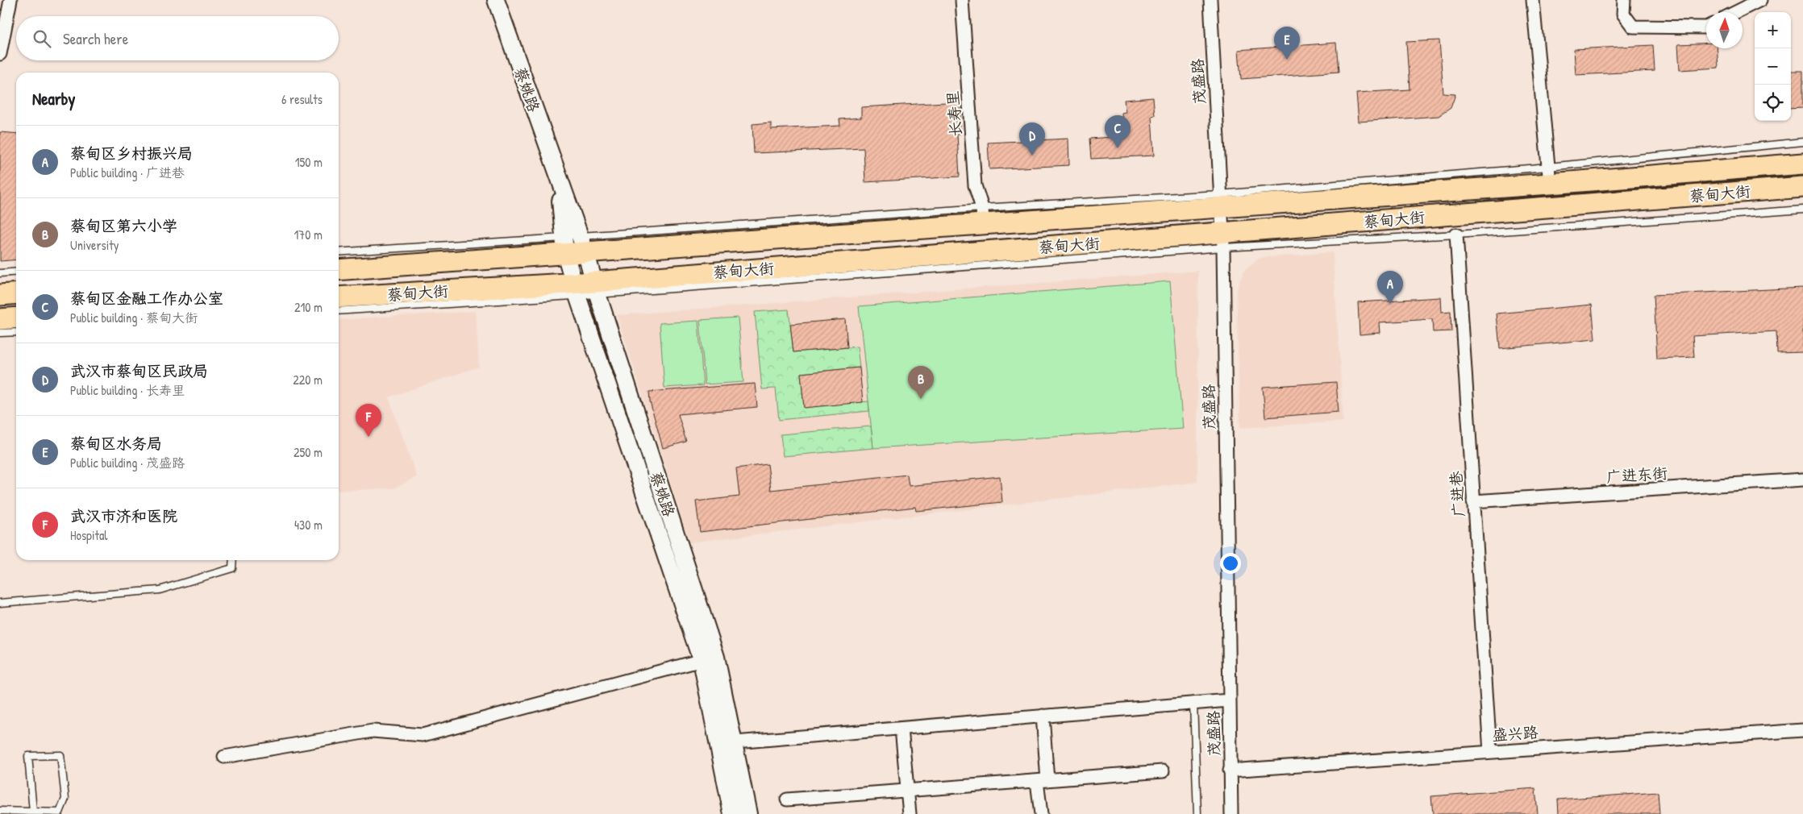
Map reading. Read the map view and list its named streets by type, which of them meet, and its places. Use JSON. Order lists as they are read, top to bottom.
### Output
{
  "streets": {
    "main road": ["蔡甸大街"],
    "street": [
      "茂盛路",
      "蔡姚路",
      "长寿里",
      "广进东街",
      "广进巷",
      "盛兴路"
    ]
  },
  "crossings": [
    ["茂盛路", "蔡甸大街"],
    ["茂盛路", "盛兴路"],
    ["蔡姚路", "蔡甸大街"],
    ["长寿里", "蔡甸大街"],
    ["广进东街", "广进巷"],
    ["广进巷", "盛兴路"]
  ],
  "north": "top",
  "page": {
    "map_buttons": ["+", "−"],
    "search": "Search here",
    "pins": [
      "E",
      "C",
      "D",
      "A",
      "B",
      "F"
    ],
    "heading": ["Nearby", "6 results"],
    "list": [
      {
        "mark": "A",
        "name": "蔡甸区乡村振兴局",
        "note": "Public building · 广进巷",
        "value": "150 m"
      },
      {
        "mark": "B",
        "name": "蔡甸区第六小学",
        "note": "University",
        "value": "170 m"
      },
      {
        "mark": "C",
        "name": "蔡甸区金融工作办公室",
        "note": "Public building · 蔡甸大街",
        "value": "210 m"
      },
      {
        "mark": "D",
        "name": "武汉市蔡甸区民政局",
        "note": "Public building · 长寿里",
        "value": "220 m"
      },
      {
        "mark": "E",
        "name": "蔡甸区水务局",
        "note": "Public building · 茂盛路",
        "value": "250 m"
      },
      {
        "mark": "F",
        "name": "武汉市济和医院",
        "note": "Hospital",
        "value": "430 m"
      }
    ]
  }
}
